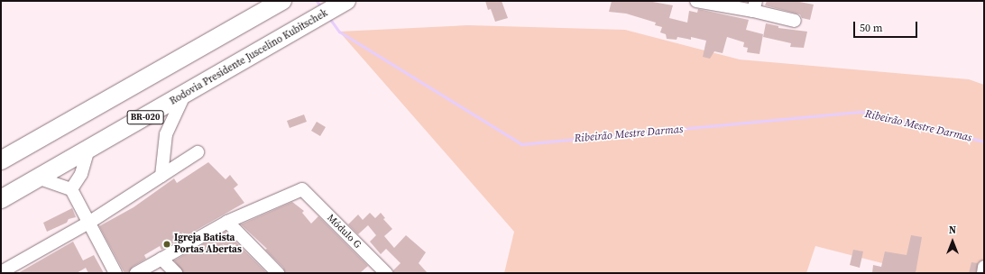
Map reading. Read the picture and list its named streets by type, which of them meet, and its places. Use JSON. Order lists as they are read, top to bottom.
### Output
{
  "streets": {
    "highway": ["Rodovia Presidente Juscelino Kubitschek", "BR-020"],
    "street": ["Módulo G"]
  },
  "water": ["Ribeirão Mestre Darmas"],
  "places": ["Igreja Batista Portas Abertas"],
  "scale_bar": "50 m",
  "north": "top"
}
